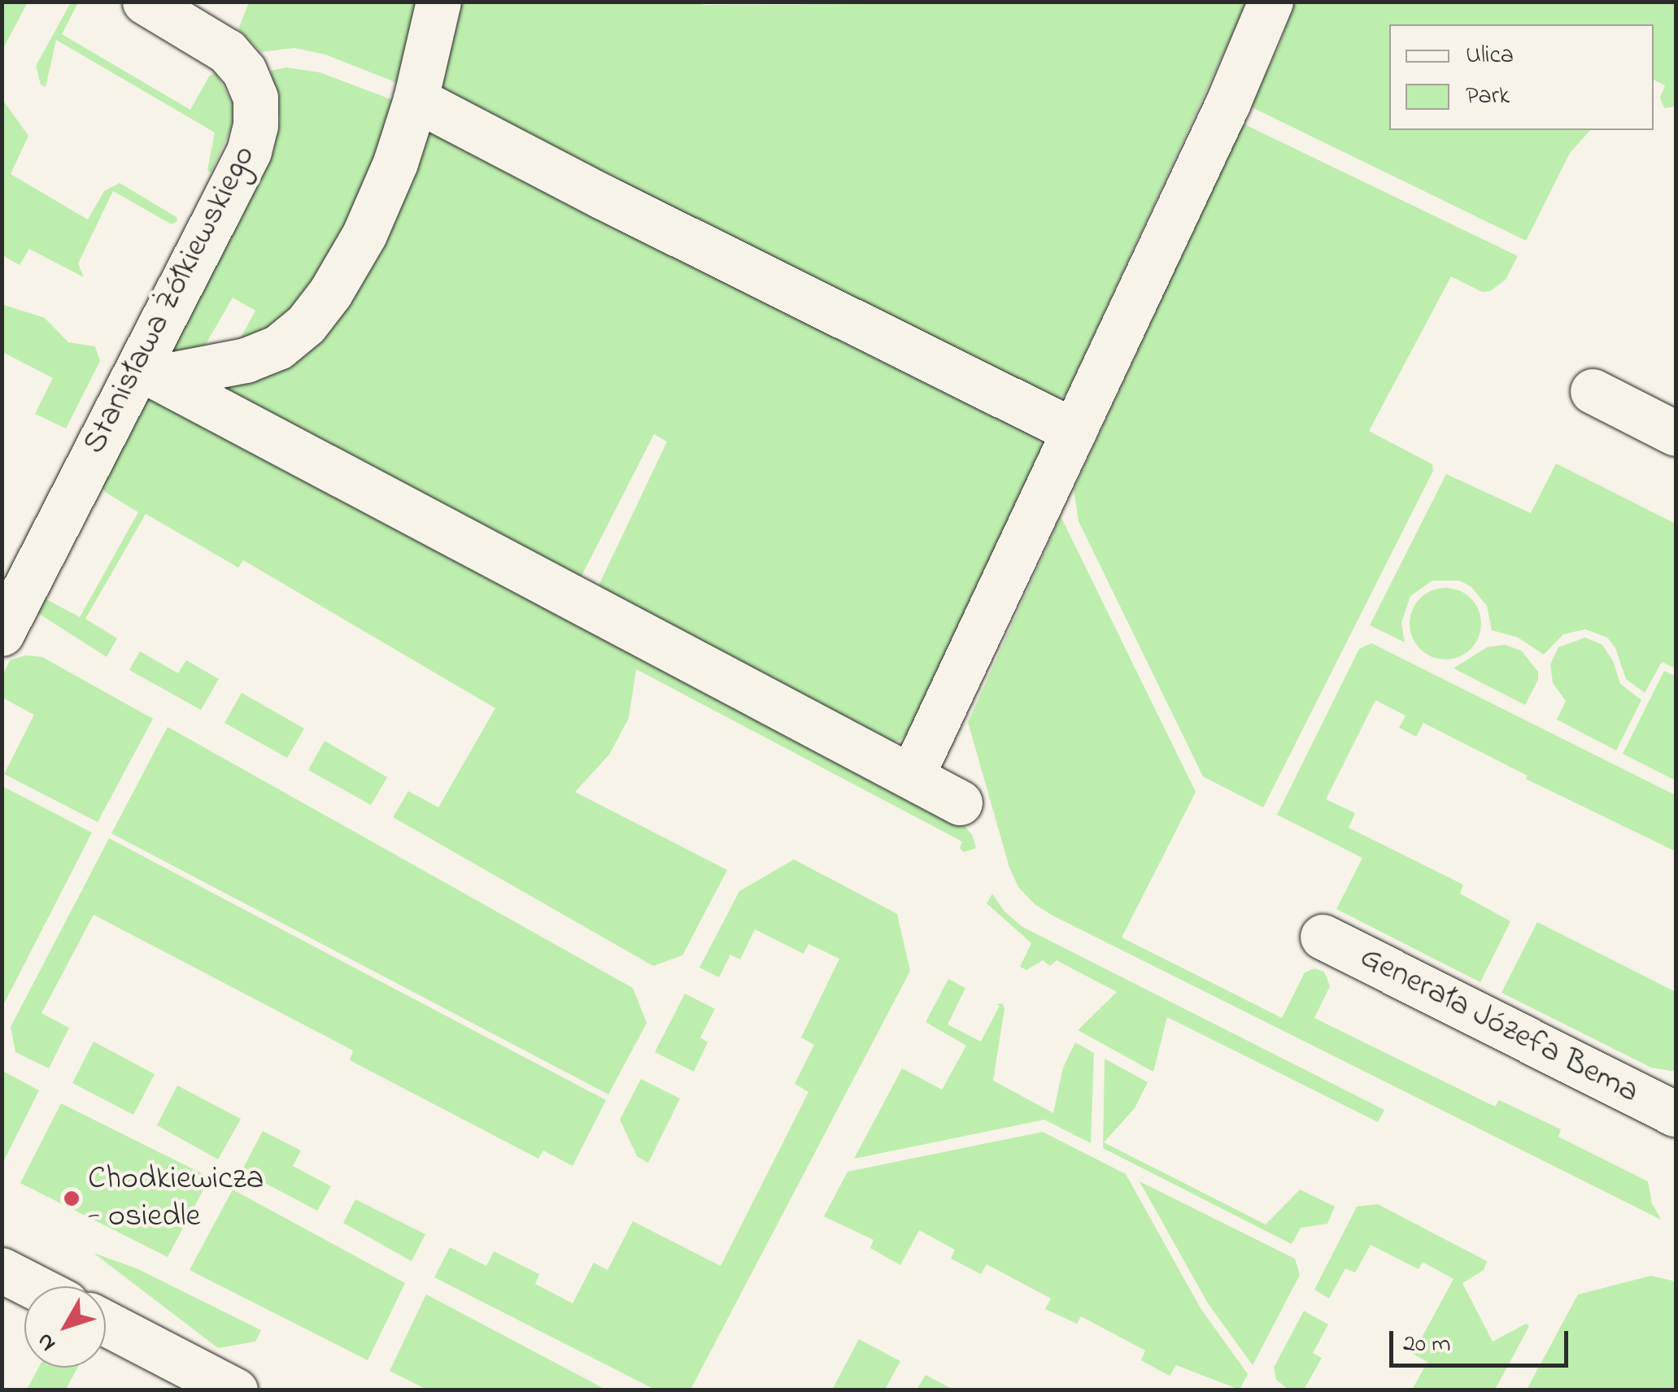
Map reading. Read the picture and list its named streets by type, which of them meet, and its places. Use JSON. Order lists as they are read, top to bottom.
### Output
{
  "streets": {
    "street": ["Stanisława Żółkiewskiego", "Generała Józefa Bema"]
  },
  "places": ["Chodkiewicza - osiedle"],
  "legend": ["Ulica", "Park"],
  "scale_bar": "20 m",
  "north": "bottom left"
}
